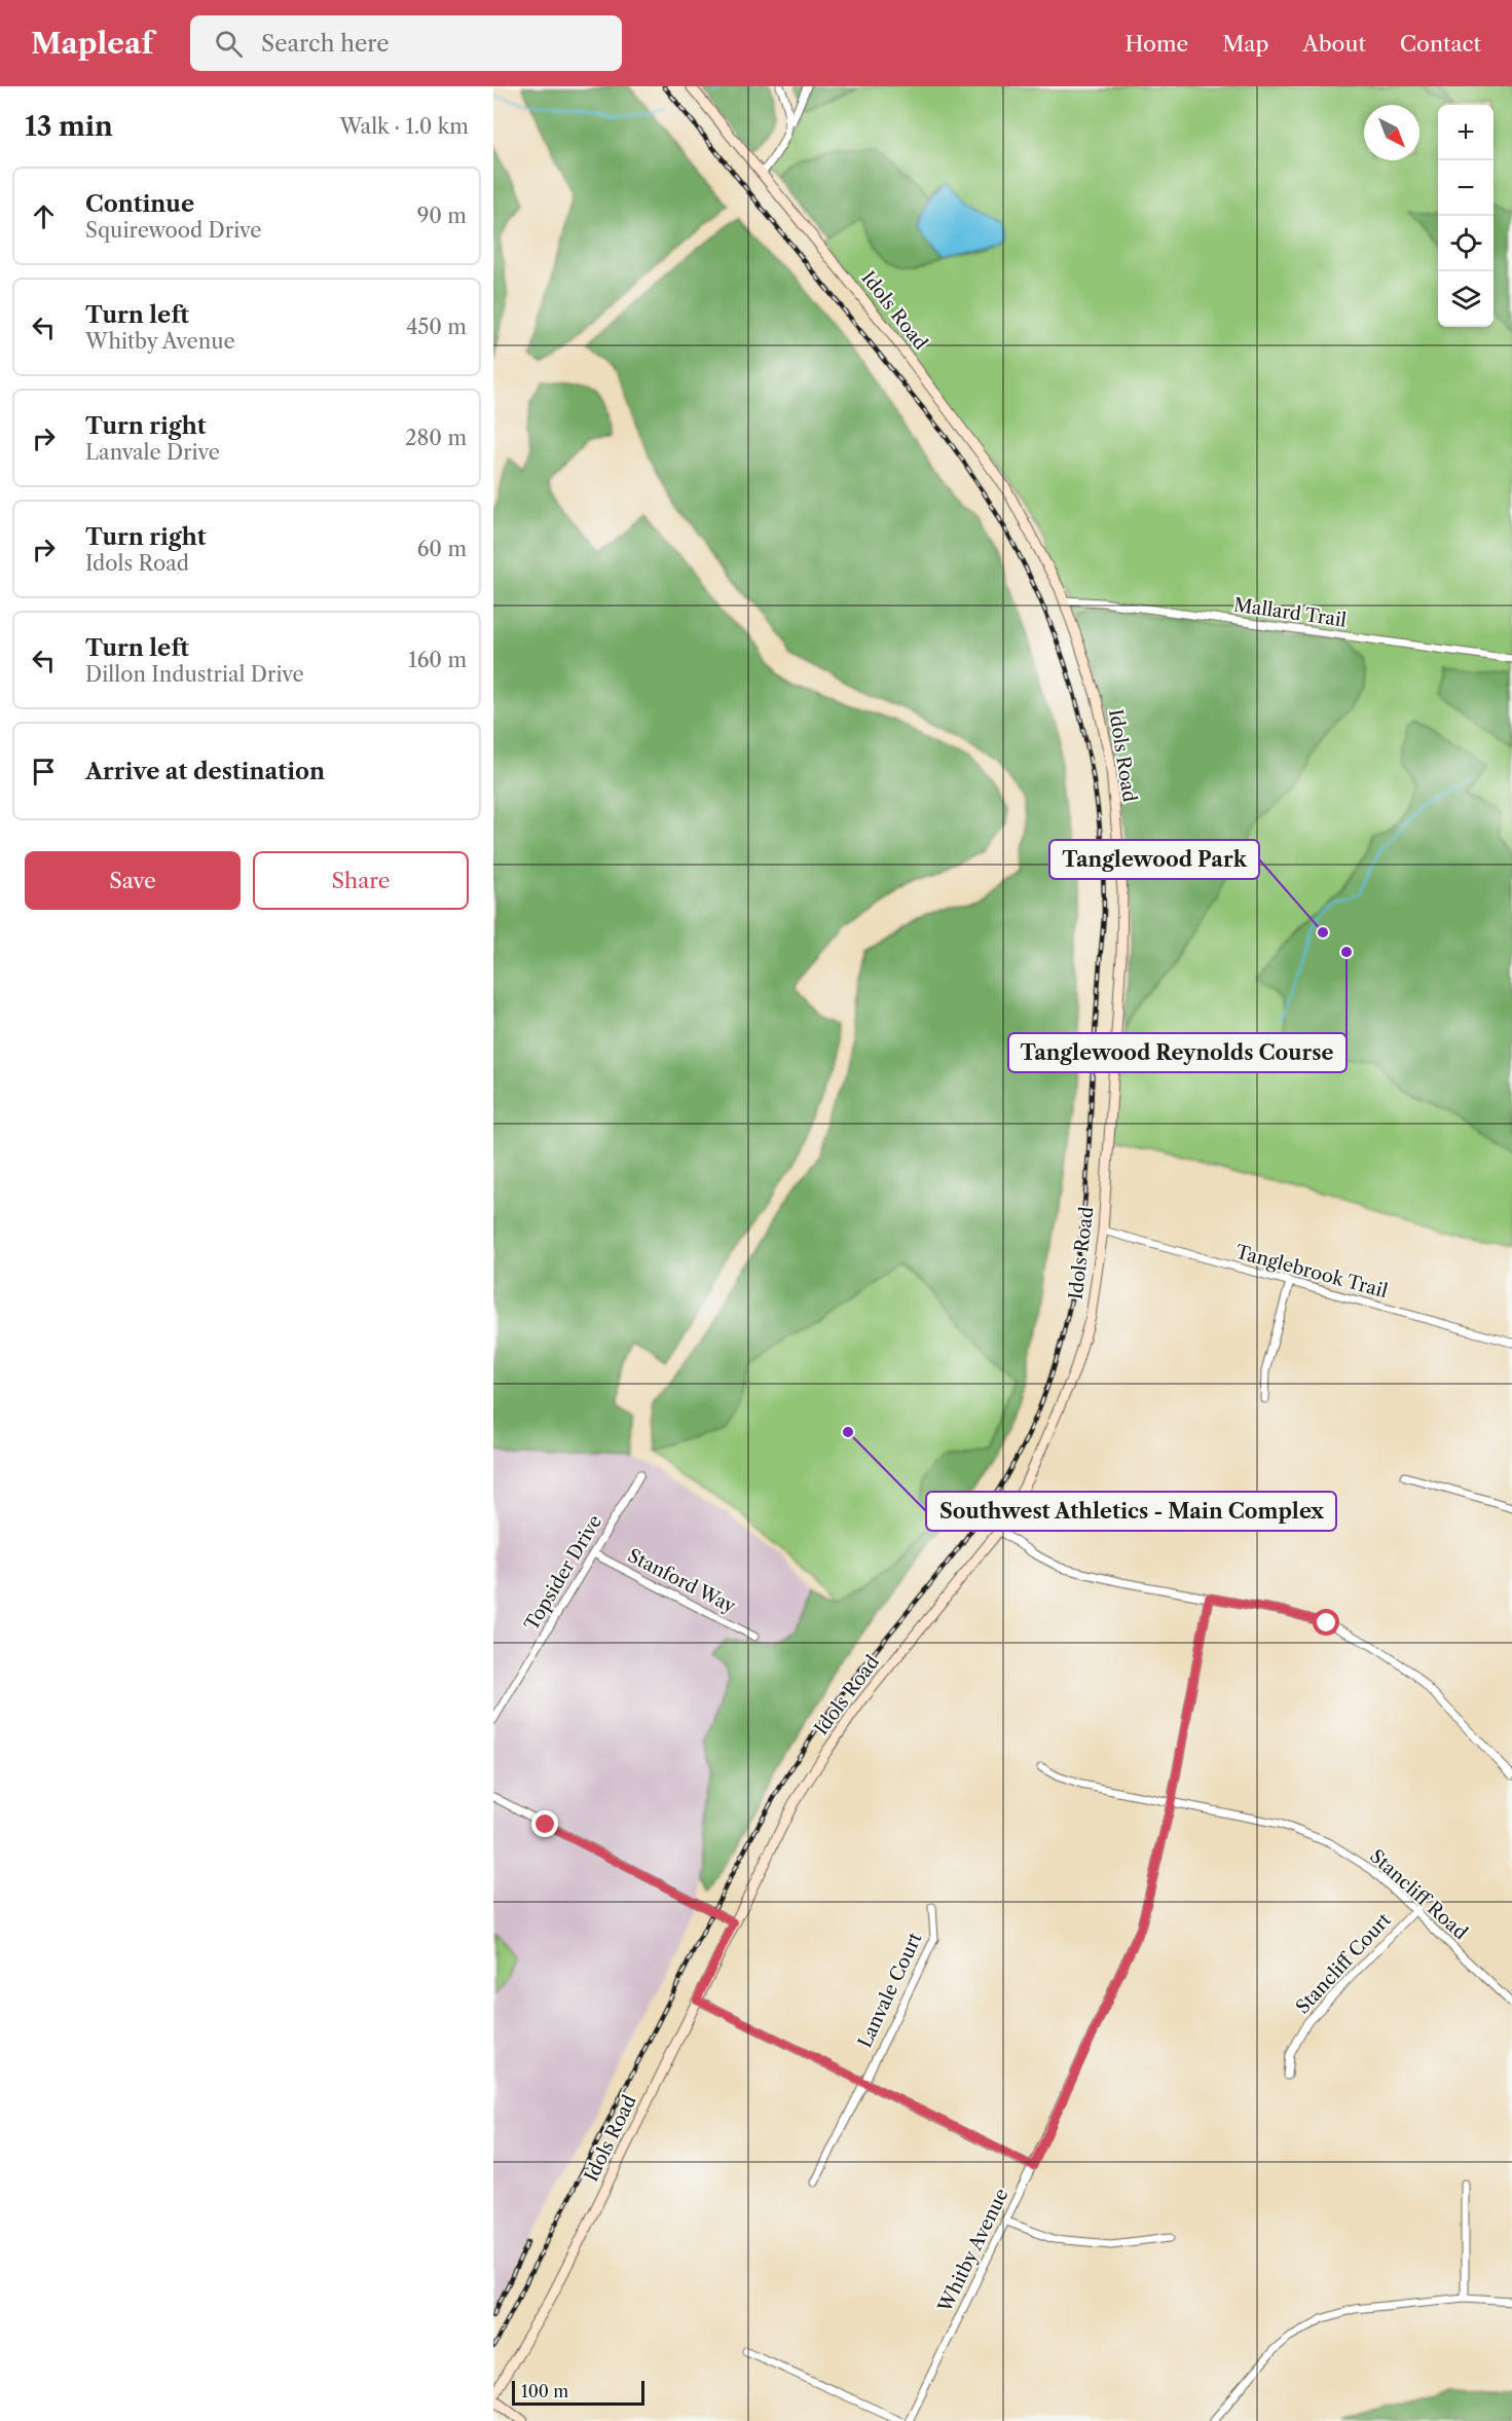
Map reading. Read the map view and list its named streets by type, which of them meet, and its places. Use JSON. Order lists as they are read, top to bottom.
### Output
{
  "streets": {
    "street": [
      "Idols Road",
      "Mallard Trail",
      "Tanglebrook Trail",
      "Topsider Drive",
      "Stanford Way",
      "Stancliff Road",
      "Stancliff Court",
      "Lanvale Court",
      "Whitby Avenue"
    ]
  },
  "crossings": [
    ["Idols Road", "Mallard Trail"],
    ["Idols Road", "Tanglebrook Trail"],
    ["Topsider Drive", "Stanford Way"],
    ["Stancliff Road", "Stancliff Court"],
    ["Stancliff Road", "Whitby Avenue"]
  ],
  "places": ["Tanglewood Park", "Tanglewood Reynolds Course", "Southwest Athletics - Main Complex"],
  "scale_bar": "100 m",
  "north": "bottom right",
  "page": {
    "header": "Mapleaf",
    "search": "Search here",
    "nav": [
      "Home",
      "Map",
      "About",
      "Contact"
    ],
    "heading": ["13 min", "Walk · 1.0 km"],
    "map_buttons": ["+", "−"],
    "list": [
      ["Continue", "Squirewood Drive", "90 m"],
      ["Turn left", "Whitby Avenue", "450 m"],
      ["Turn right", "Lanvale Drive", "280 m"],
      ["Turn right", "Idols Road", "60 m"],
      ["Turn left", "Dillon Industrial Drive", "160 m"],
      "Arrive at destination"
    ],
    "buttons": ["Save", "Share"],
    "scale": "100 m"
  }
}
